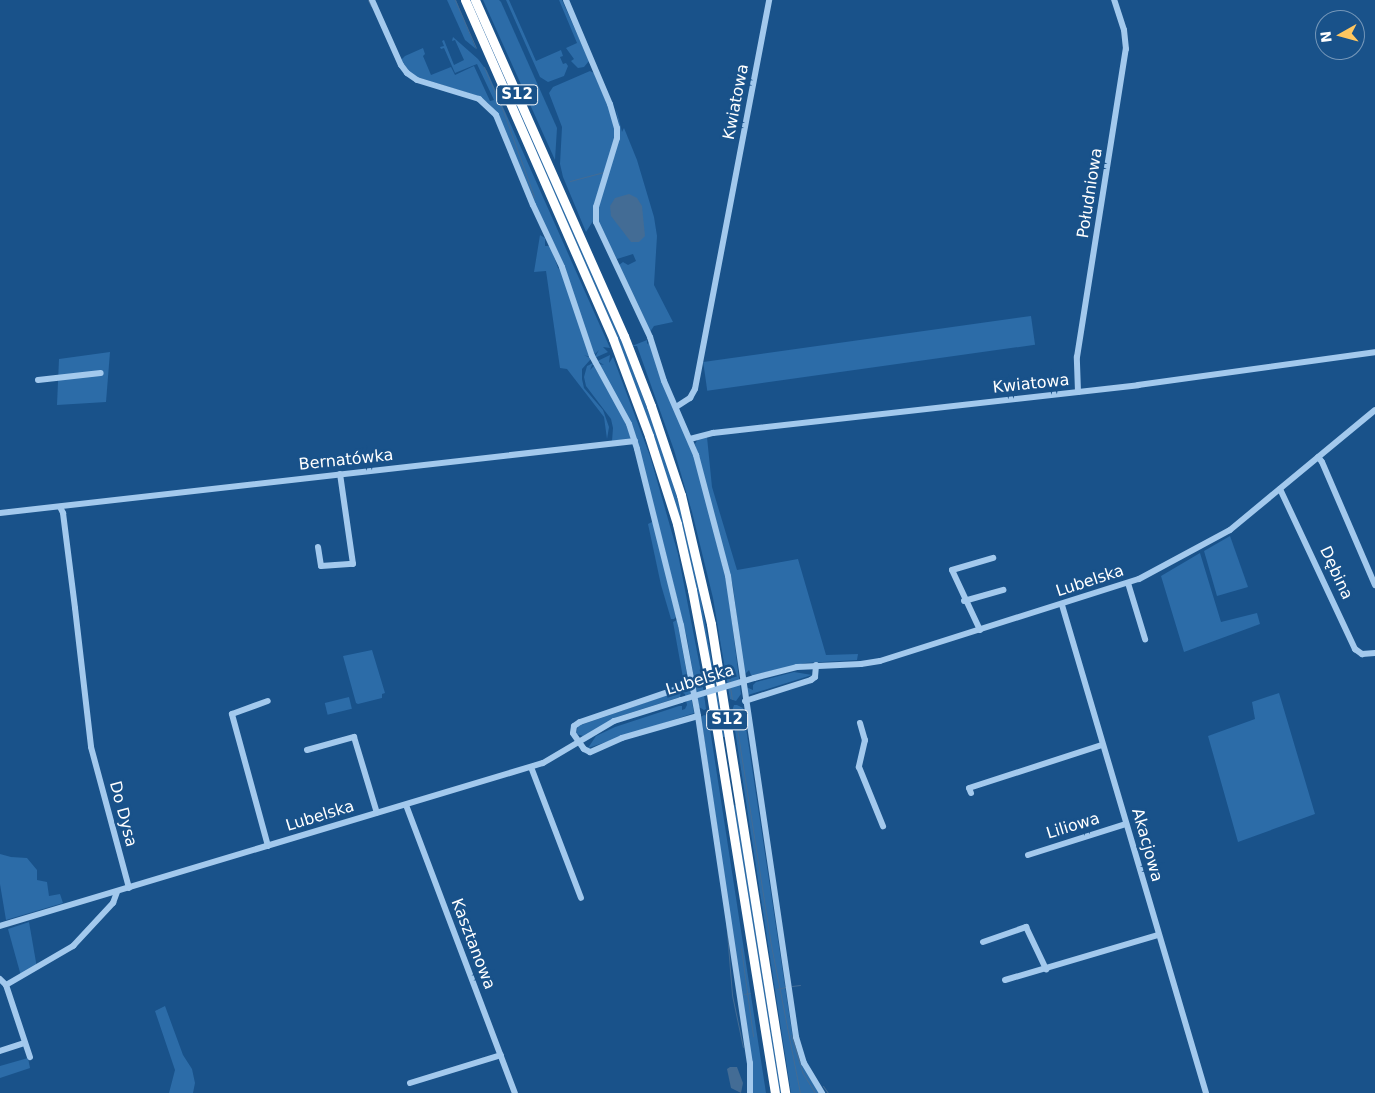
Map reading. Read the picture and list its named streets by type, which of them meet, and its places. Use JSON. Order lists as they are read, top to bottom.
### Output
{
  "streets": {
    "highway": ["S12"],
    "street": [
      "Kwiatowa",
      "Południowa",
      "Bernatówka",
      "Dębina",
      "Lubelska",
      "Do Dysa",
      "Liliowa",
      "Akacjowa",
      "Kasztanowa"
    ]
  },
  "crossings": [
    ["Kwiatowa", "Południowa"],
    ["Bernatówka", "Do Dysa"],
    ["Dębina", "Lubelska"],
    ["Lubelska", "Do Dysa"],
    ["Lubelska", "Akacjowa"],
    ["Lubelska", "Kasztanowa"],
    ["Liliowa", "Akacjowa"]
  ],
  "north": "left"
}
